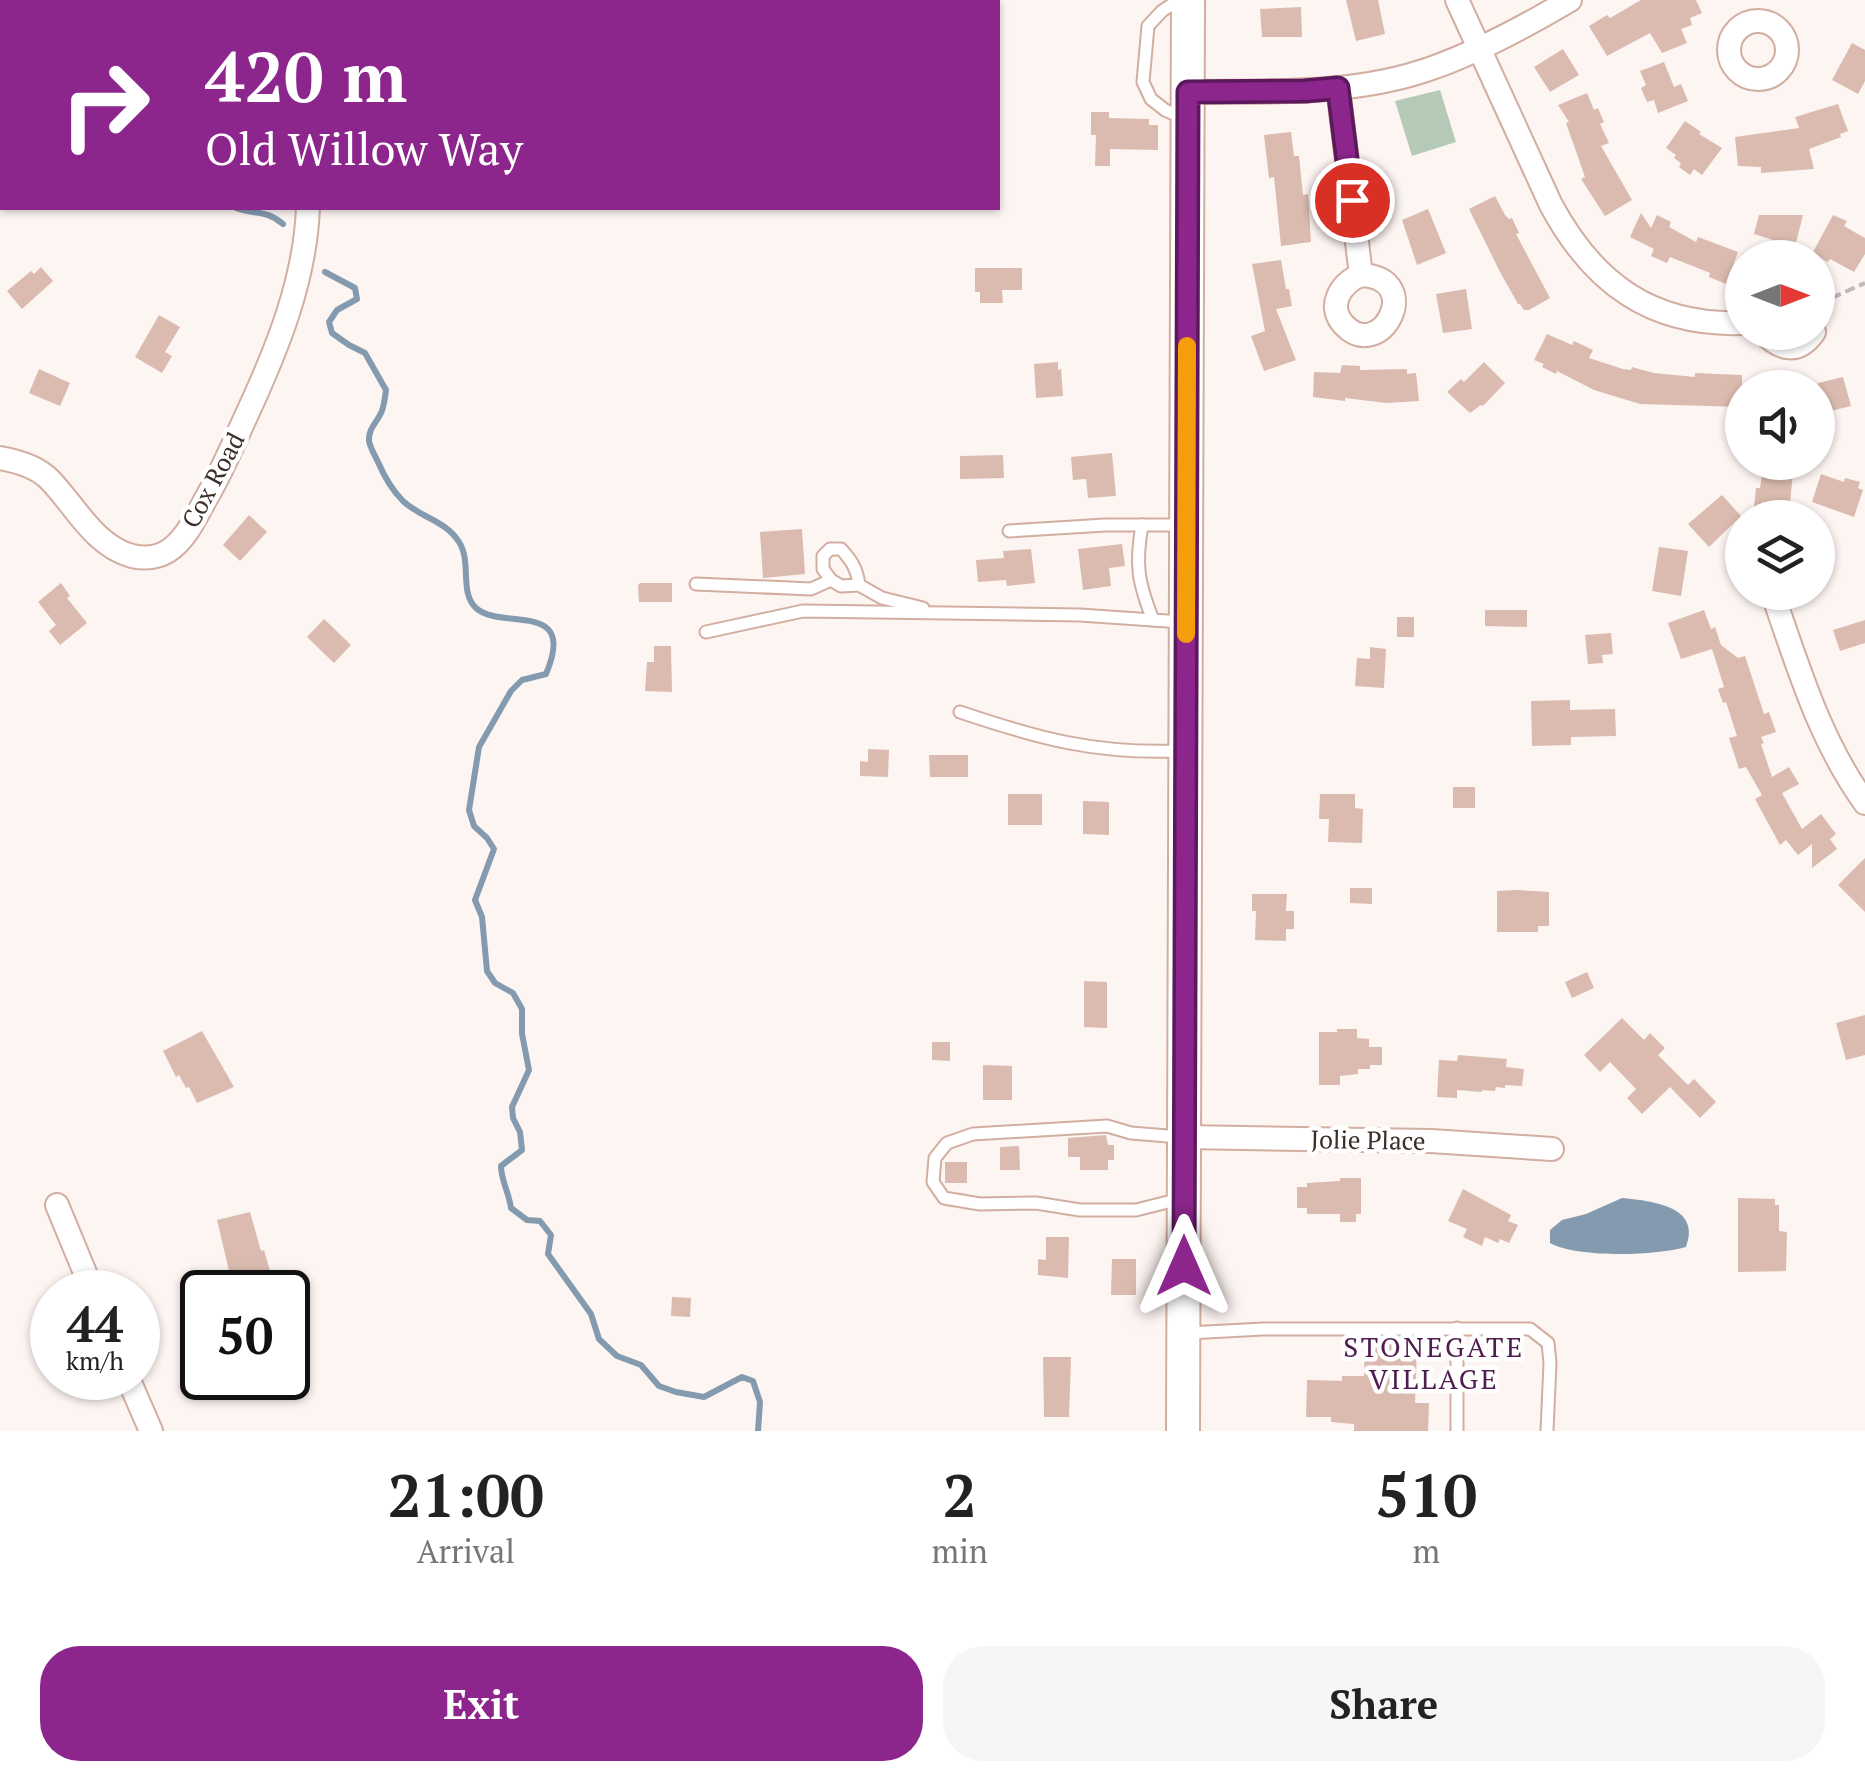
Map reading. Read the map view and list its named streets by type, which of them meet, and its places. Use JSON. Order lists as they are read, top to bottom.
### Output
{
  "streets": {
    "street": ["Cox Road", "Jolie Place"]
  },
  "districts": ["STONEGATE VILLAGE"],
  "north": "right",
  "page": {
    "turn": ["420 m", "Old Willow Way"],
    "speed": "44 km/h",
    "limit": "50",
    "eta": [
      "21:00",
      "Arrival",
      "2",
      "min",
      "510",
      "m"
    ],
    "buttons": ["Exit", "Share"]
  }
}
